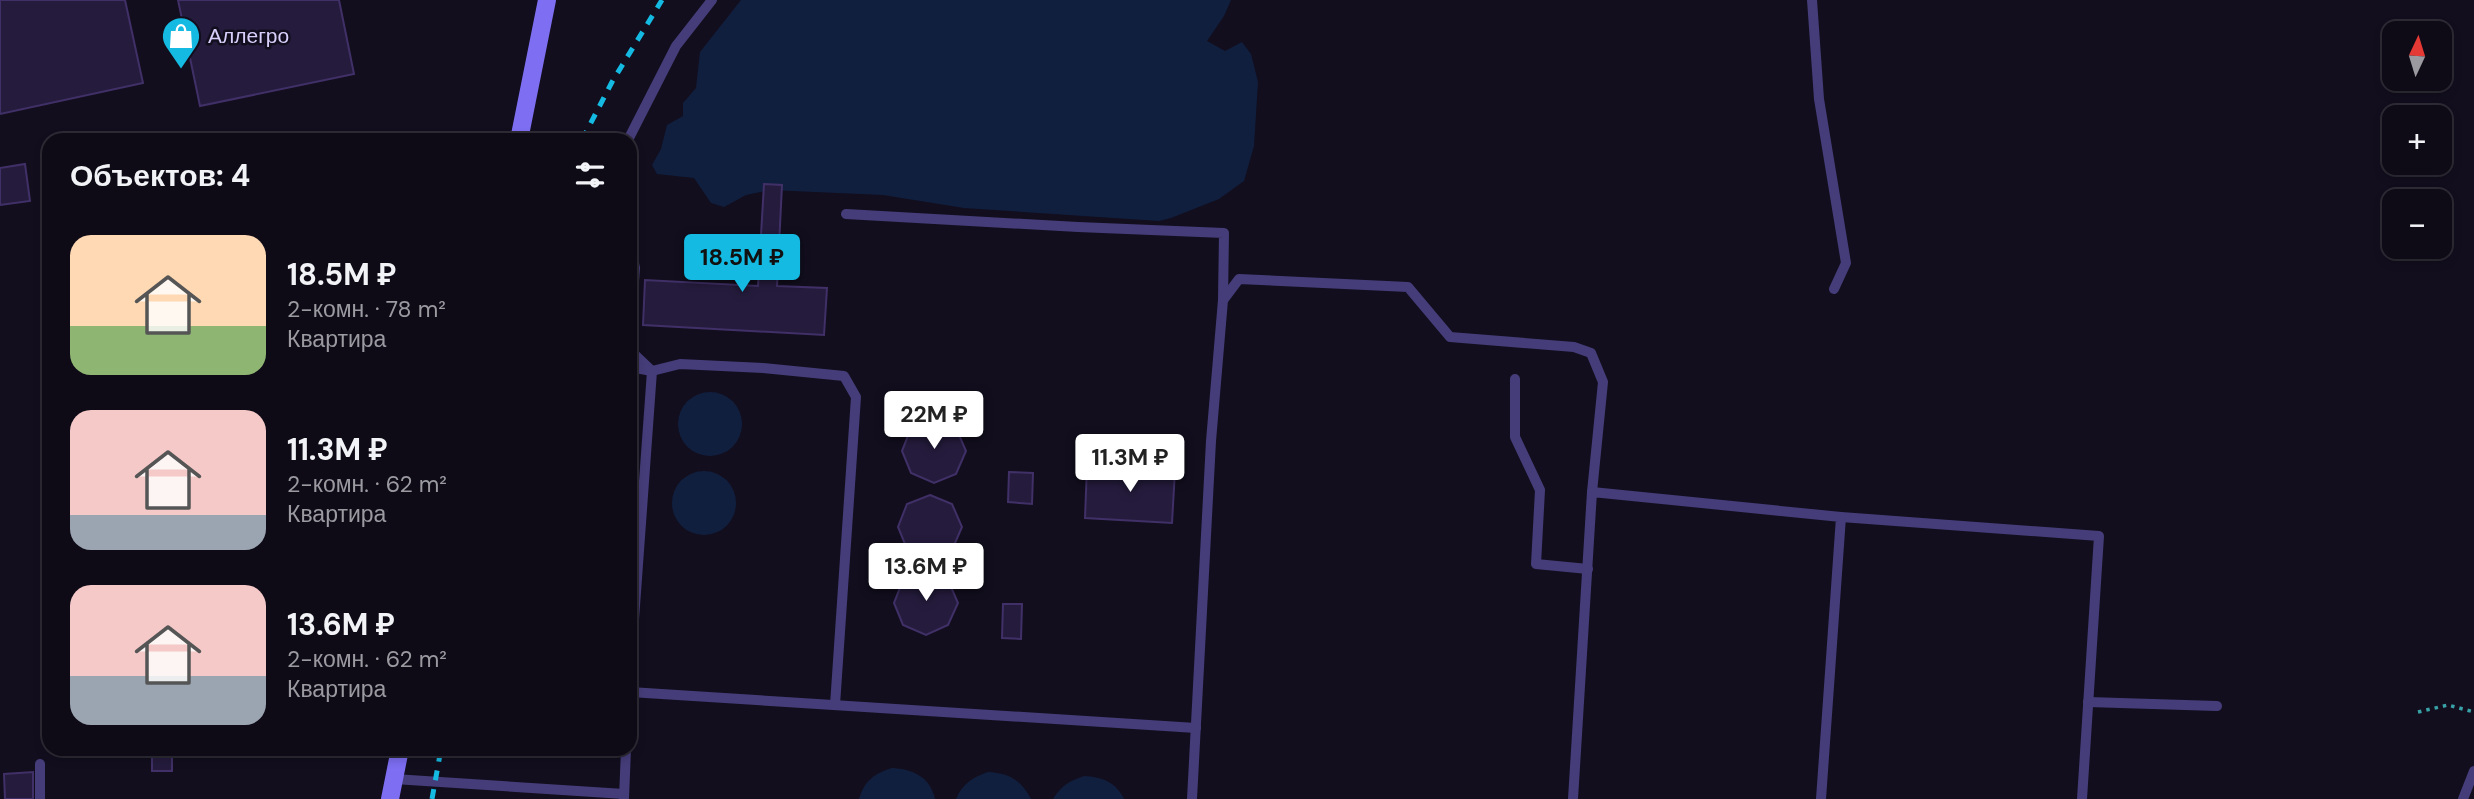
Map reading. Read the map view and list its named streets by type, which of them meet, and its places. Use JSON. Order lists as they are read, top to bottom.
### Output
{
  "places": {
    "shop": ["Аллегро"]
  },
  "north": "top",
  "page": {
    "map_buttons": ["+", "−"],
    "heading": "Объектов: 4",
    "list": [
      {
        "name": "18.5M ₽",
        "note": "2-комн. · 78 m² · Квартира"
      },
      {
        "name": "11.3M ₽",
        "note": "2-комн. · 62 m² · Квартира"
      },
      {
        "name": "13.6M ₽",
        "note": "2-комн. · 62 m² · Квартира"
      }
    ],
    "price": [
      "18.5M ₽",
      "22M ₽",
      "11.3M ₽",
      "13.6M ₽"
    ]
  }
}
